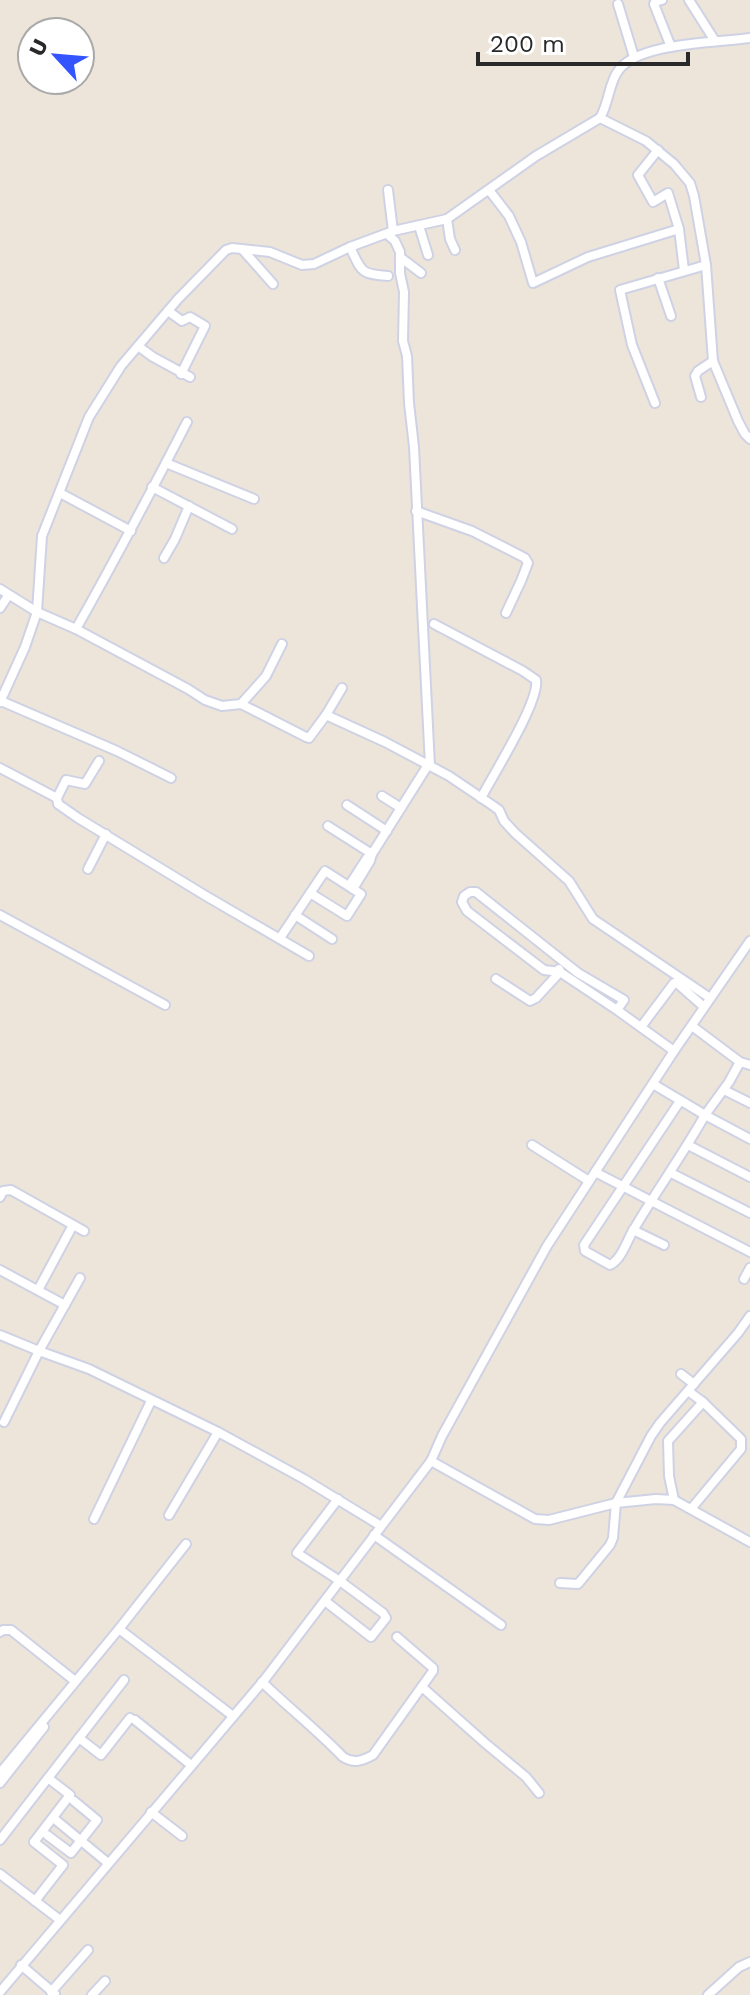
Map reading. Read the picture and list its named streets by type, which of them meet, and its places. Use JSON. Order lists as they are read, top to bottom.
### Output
{
  "scale_bar": "200 m",
  "north": "top left"
}
